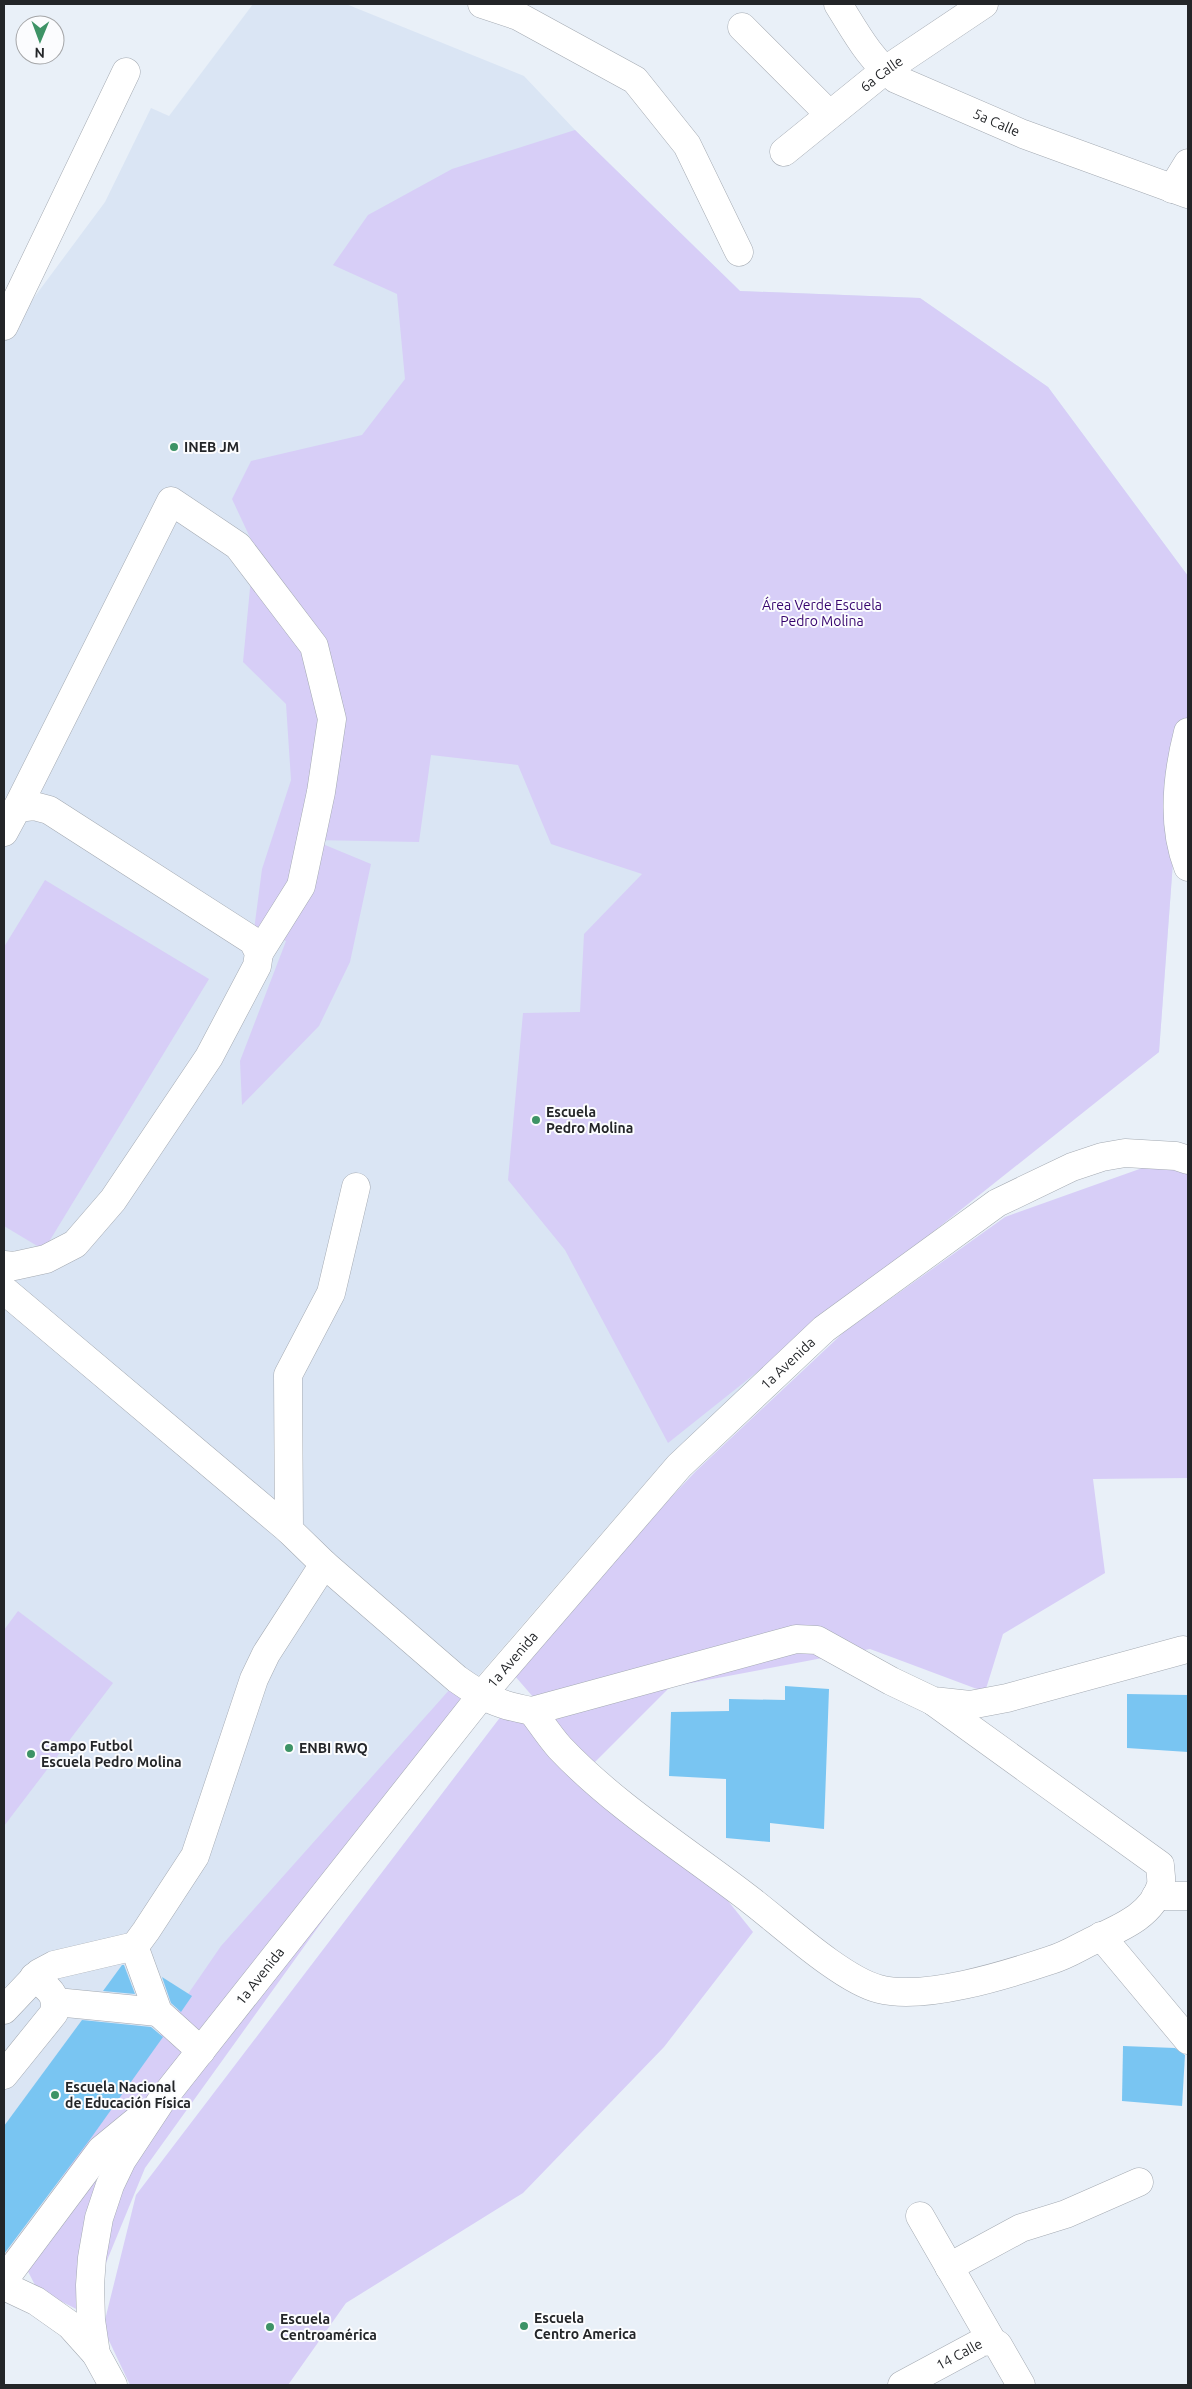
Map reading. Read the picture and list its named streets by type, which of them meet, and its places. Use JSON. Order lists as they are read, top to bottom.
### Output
{
  "streets": {
    "street": [
      "6a Calle",
      "5a Calle",
      "1a Avenida",
      "14 Calle"
    ]
  },
  "crossings": [
    ["6a Calle", "5a Calle"]
  ],
  "parks": ["Área Verde Escuela Pedro Molina"],
  "places": [
    "INEB JM",
    "Escuela Pedro Molina",
    "ENBI RWQ",
    "Campo Futbol Escuela Pedro Molina",
    "Escuela Nacional de Educación Física",
    "Escuela Centro America",
    "Escuela Centroamérica"
  ],
  "north": "bottom"
}
